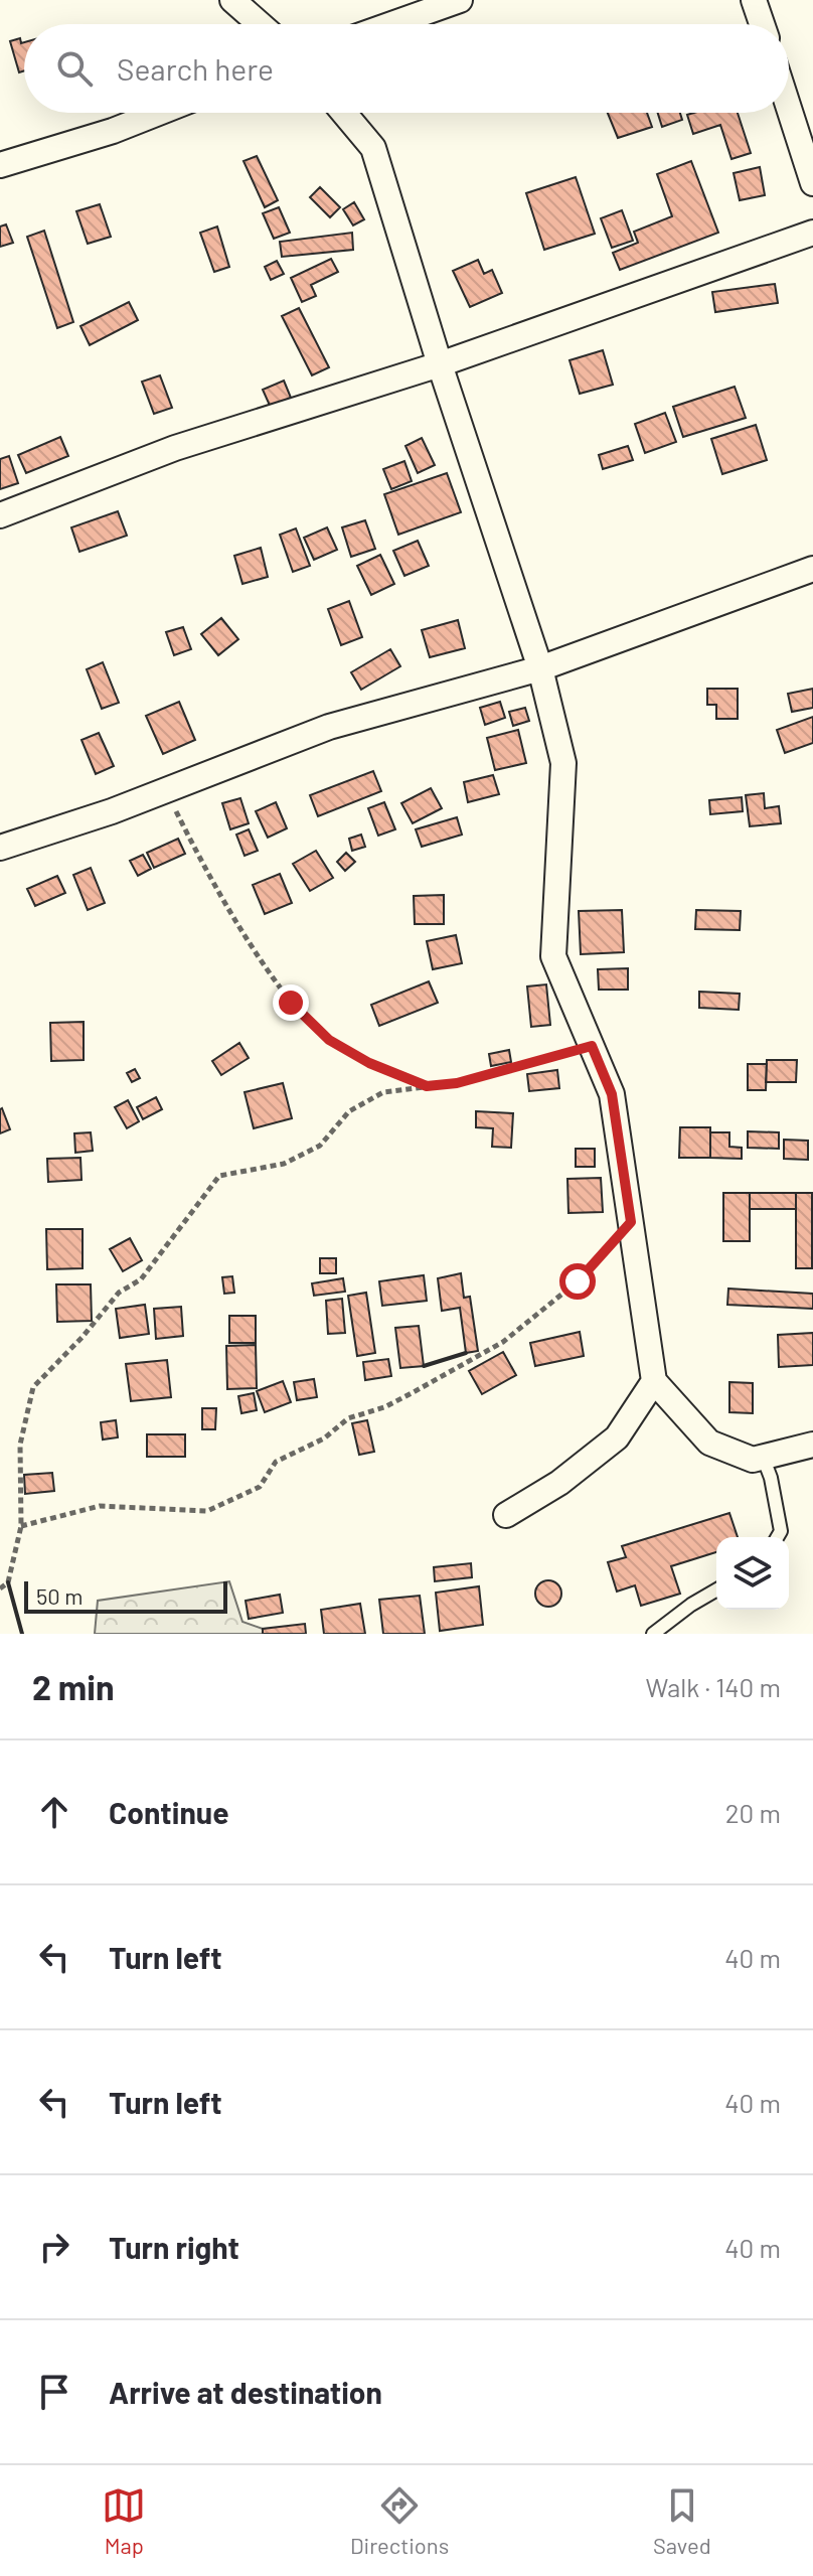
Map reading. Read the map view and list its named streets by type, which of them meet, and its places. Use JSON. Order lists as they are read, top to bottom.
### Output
{
  "scale_bar": "50 m",
  "page": {
    "search": "Search here",
    "scale": "50 m",
    "heading": ["2 min", "Walk · 140 m"],
    "list": [
      ["Continue", "20 m"],
      ["Turn left", "40 m"],
      ["Turn left", "40 m"],
      ["Turn right", "40 m"],
      "Arrive at destination"
    ],
    "nav": ["Map", "Directions", "Saved"]
  }
}
